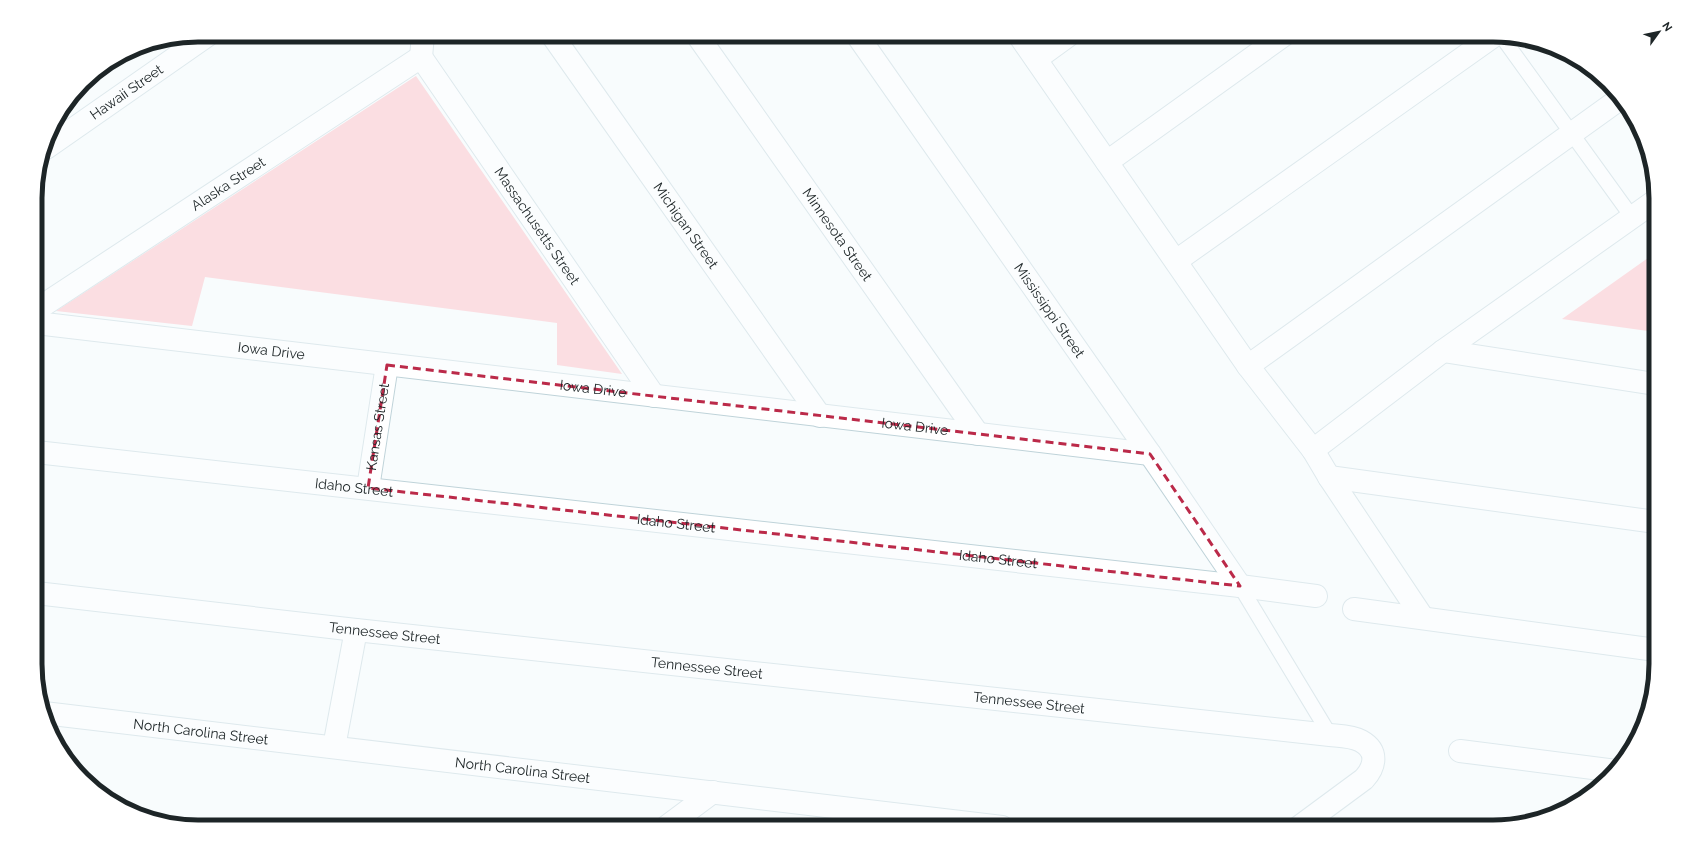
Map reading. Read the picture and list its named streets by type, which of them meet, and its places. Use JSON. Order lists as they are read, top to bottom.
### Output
{
  "streets": {
    "street": [
      "Hawaii Street",
      "Alaska Street",
      "Michigan Street",
      "Massachusetts Street",
      "Minnesota Street",
      "Mississippi Street",
      "Iowa Drive",
      "Kansas Street",
      "Idaho Street",
      "Tennessee Street",
      "North Carolina Street"
    ]
  },
  "crossings": [
    ["Alaska Street", "Massachusetts Street"],
    ["Michigan Street", "Iowa Drive"],
    ["Massachusetts Street", "Iowa Drive"],
    ["Minnesota Street", "Iowa Drive"],
    ["Mississippi Street", "Iowa Drive"],
    ["Mississippi Street", "Idaho Street"],
    ["Iowa Drive", "Kansas Street"],
    ["Kansas Street", "Idaho Street"]
  ],
  "north": "top right"
}
